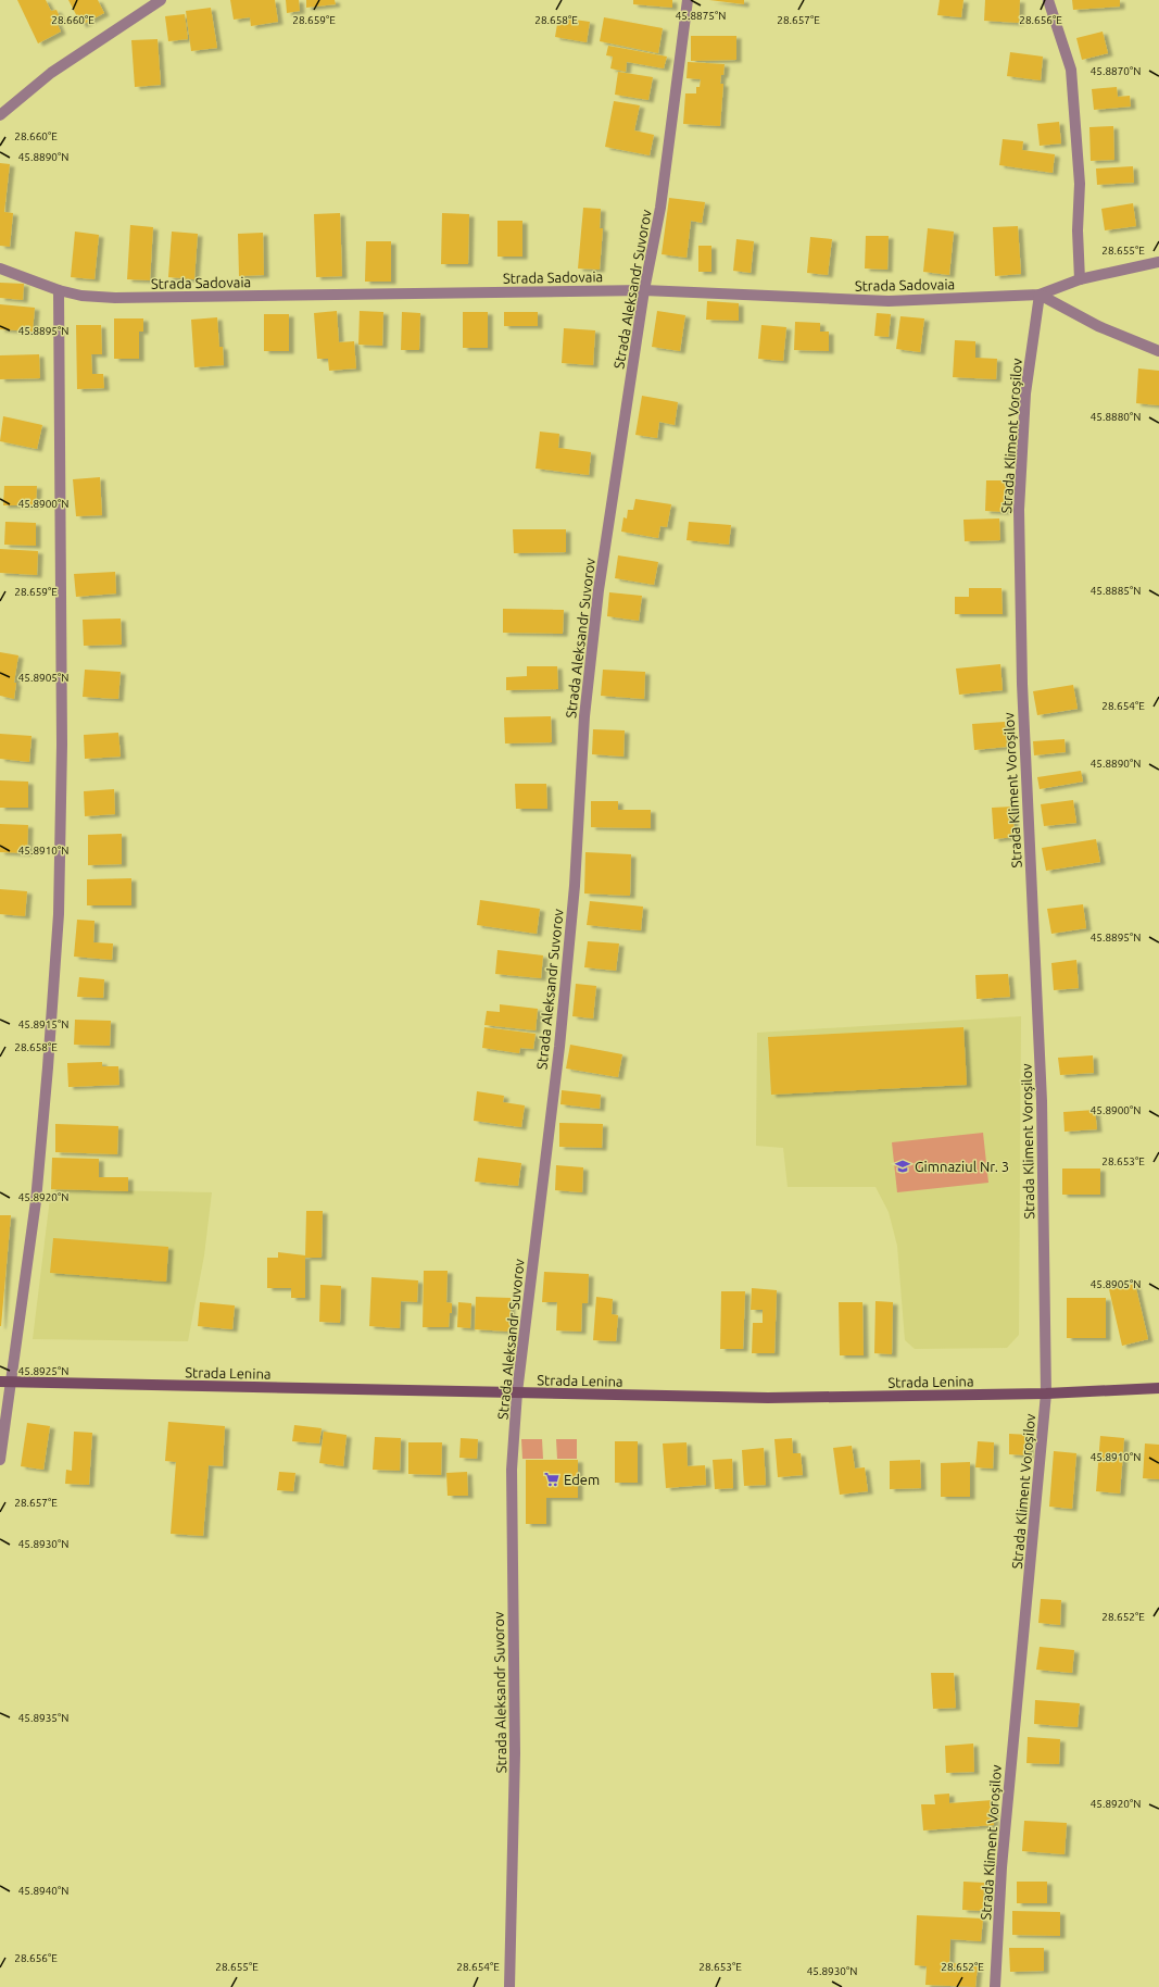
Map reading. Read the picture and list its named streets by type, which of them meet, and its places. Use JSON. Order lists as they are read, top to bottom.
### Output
{
  "streets": {
    "street": [
      "Strada Sadovaia",
      "Strada Aleksandr Suvorov",
      "Strada Kliment Voroșilov",
      "Strada Lenina"
    ]
  },
  "crossings": [
    ["Strada Sadovaia", "Strada Aleksandr Suvorov"],
    ["Strada Sadovaia", "Strada Kliment Voroșilov"],
    ["Strada Aleksandr Suvorov", "Strada Lenina"],
    ["Strada Kliment Voroșilov", "Strada Lenina"]
  ],
  "places": {
    "school or university": ["Gimnaziul Nr. 3"],
    "supermarket": ["Edem"]
  },
  "coordinates": [
    "45.8875°N",
    "28.660°E",
    "28.659°E",
    "28.658°E",
    "28.657°E",
    "28.656°E",
    "45.8870°N",
    "45.8890°N",
    "28.655°E",
    "45.8895°N",
    "45.8880°N",
    "45.8900°N",
    "45.8885°N",
    "45.8905°N",
    "28.654°E",
    "45.8910°N",
    "45.8915°N",
    "28.653°E",
    "45.8920°N",
    "45.8925°N",
    "45.8930°N",
    "28.652°E",
    "45.8935°N",
    "45.8940°N"
  ]
}
